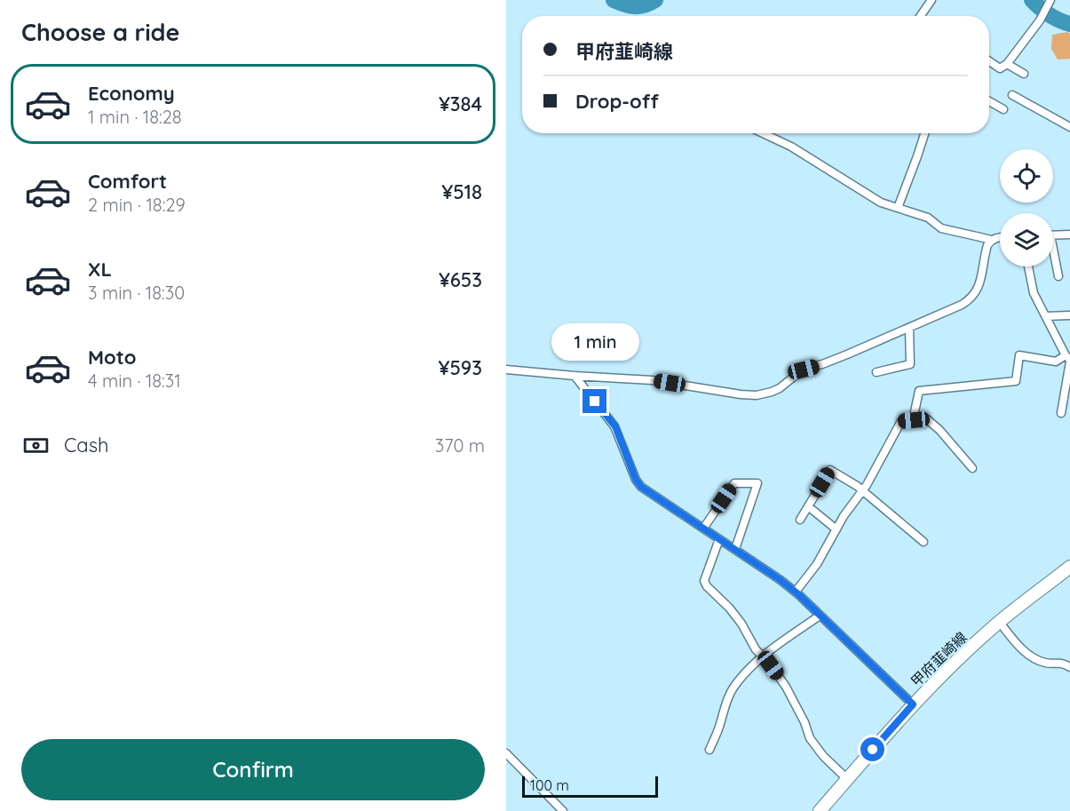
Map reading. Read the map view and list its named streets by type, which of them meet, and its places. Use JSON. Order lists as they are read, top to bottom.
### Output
{
  "streets": {
    "main road": ["甲府韮崎線"]
  },
  "scale_bar": "100 m",
  "page": {
    "heading": "Choose a ride",
    "banner": ["甲府韮崎線", "Drop-off"],
    "list": [
      {
        "name": "Economy",
        "note": "1 min · 18:28",
        "value": "¥384"
      },
      {
        "name": "Comfort",
        "note": "2 min · 18:29",
        "value": "¥518"
      },
      {
        "name": "XL",
        "note": "3 min · 18:30",
        "value": "¥653"
      },
      {
        "name": "Moto",
        "note": "4 min · 18:31",
        "value": "¥593"
      }
    ],
    "bubble": "1 min",
    "pay": ["Cash", "370 m"],
    "buttons": "Confirm",
    "scale": "100 m"
  }
}
